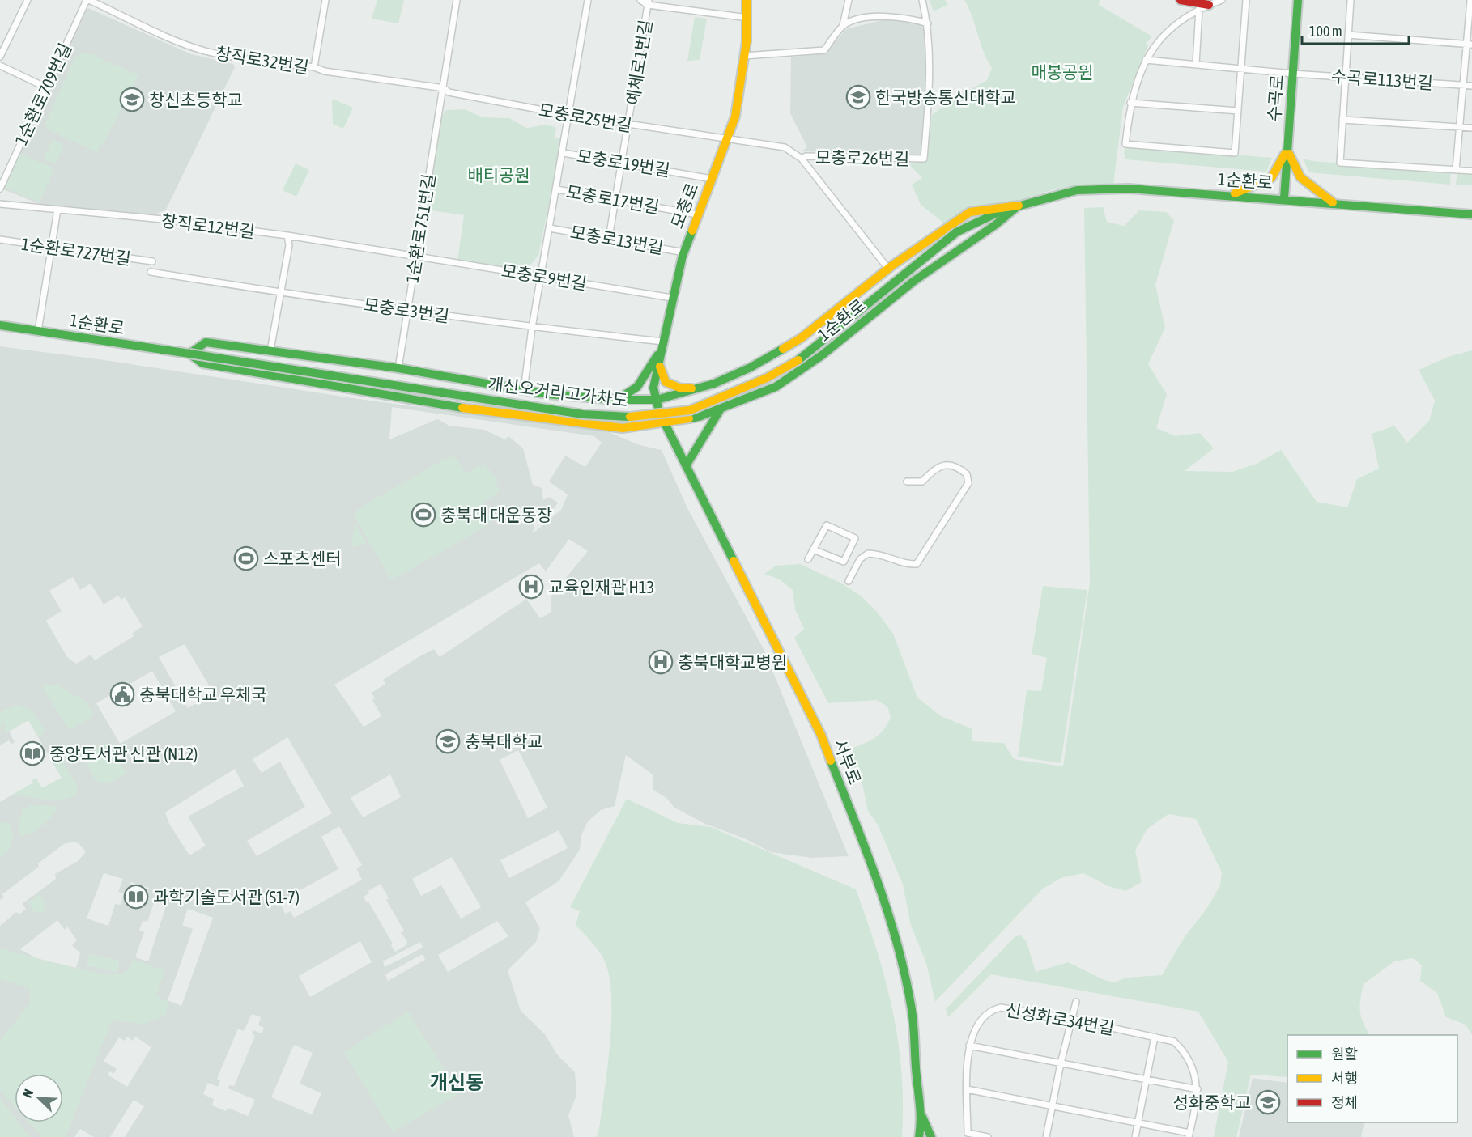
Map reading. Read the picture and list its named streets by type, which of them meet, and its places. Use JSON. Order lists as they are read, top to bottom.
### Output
{
  "streets": {
    "main road": [
      "수곡로",
      "1순환로",
      "모충로",
      "개신오거리고가차도",
      "서부로"
    ],
    "street": [
      "창직로32번길",
      "예체로1번길",
      "수곡로113번길",
      "1순환로709번길",
      "모충로25번길",
      "모충로26번길",
      "모충로19번길",
      "모충로17번길",
      "창직로12번길",
      "1순환로751번길",
      "모충로13번길",
      "1순환로727번길",
      "모충로9번길",
      "모충로3번길",
      "신성화로34번길"
    ]
  },
  "crossings": [
    ["창직로32번길", "1순환로709번길"],
    ["창직로32번길", "모충로25번길"],
    ["창직로32번길", "1순환로751번길"],
    ["예체로1번길", "모충로25번길"],
    ["예체로1번길", "모충로19번길"],
    ["예체로1번길", "모충로17번길"],
    ["예체로1번길", "모충로13번길"],
    ["수곡로113번길", "수곡로"],
    ["수곡로", "1순환로"],
    ["모충로25번길", "모충로26번길"],
    ["모충로25번길", "모충로"],
    ["모충로25번길", "1순환로751번길"],
    ["모충로26번길", "모충로"],
    ["모충로19번길", "모충로"],
    ["1순환로", "모충로"],
    ["1순환로", "개신오거리고가차도"],
    ["1순환로", "서부로"],
    ["모충로17번길", "모충로"],
    ["모충로", "모충로13번길"],
    ["모충로", "모충로9번길"],
    ["모충로", "모충로3번길"],
    ["모충로", "서부로"],
    ["창직로12번길", "1순환로751번길"],
    ["창직로12번길", "모충로9번길"],
    ["1순환로751번길", "모충로9번길"],
    ["1순환로751번길", "모충로3번길"]
  ],
  "districts": ["개신동"],
  "parks": ["매봉공원", "배티공원"],
  "places": {
    "school or university": [
      "한국방송통신대학교",
      "창신초등학교",
      "충북대학교",
      "성화중학교"
    ],
    "sports": ["충북대 대운동장", "스포츠센터"],
    "hospital": ["교육인재관 H13", "충북대학교병원"],
    "public building": ["충북대학교 우체국"],
    "library": ["중앙도서관 신관 (N12)", "과학기술도서관 (S1-7)"]
  },
  "legend": ["원활", "서행", "정체"],
  "scale_bar": "100 m",
  "north": "top left"
}
